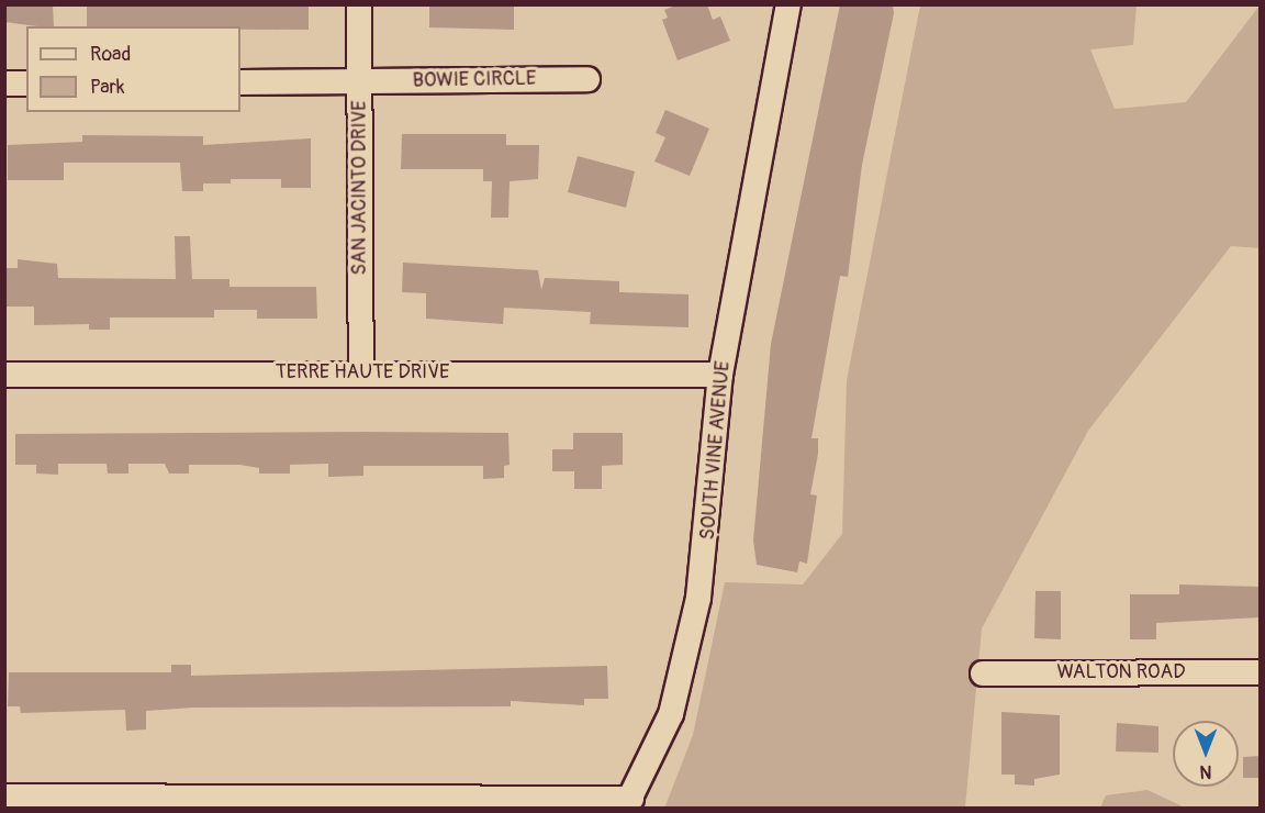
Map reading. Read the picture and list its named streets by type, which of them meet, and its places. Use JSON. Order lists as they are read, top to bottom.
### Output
{
  "streets": {
    "street": [
      "BOWIE CIRCLE",
      "SAN JACINTO DRIVE",
      "TERRE HAUTE DRIVE",
      "SOUTH VINE AVENUE",
      "WALTON ROAD"
    ]
  },
  "crossings": [
    ["BOWIE CIRCLE", "SAN JACINTO DRIVE"],
    ["SAN JACINTO DRIVE", "TERRE HAUTE DRIVE"],
    ["TERRE HAUTE DRIVE", "SOUTH VINE AVENUE"]
  ],
  "legend": ["Road", "Park"],
  "north": "bottom"
}
